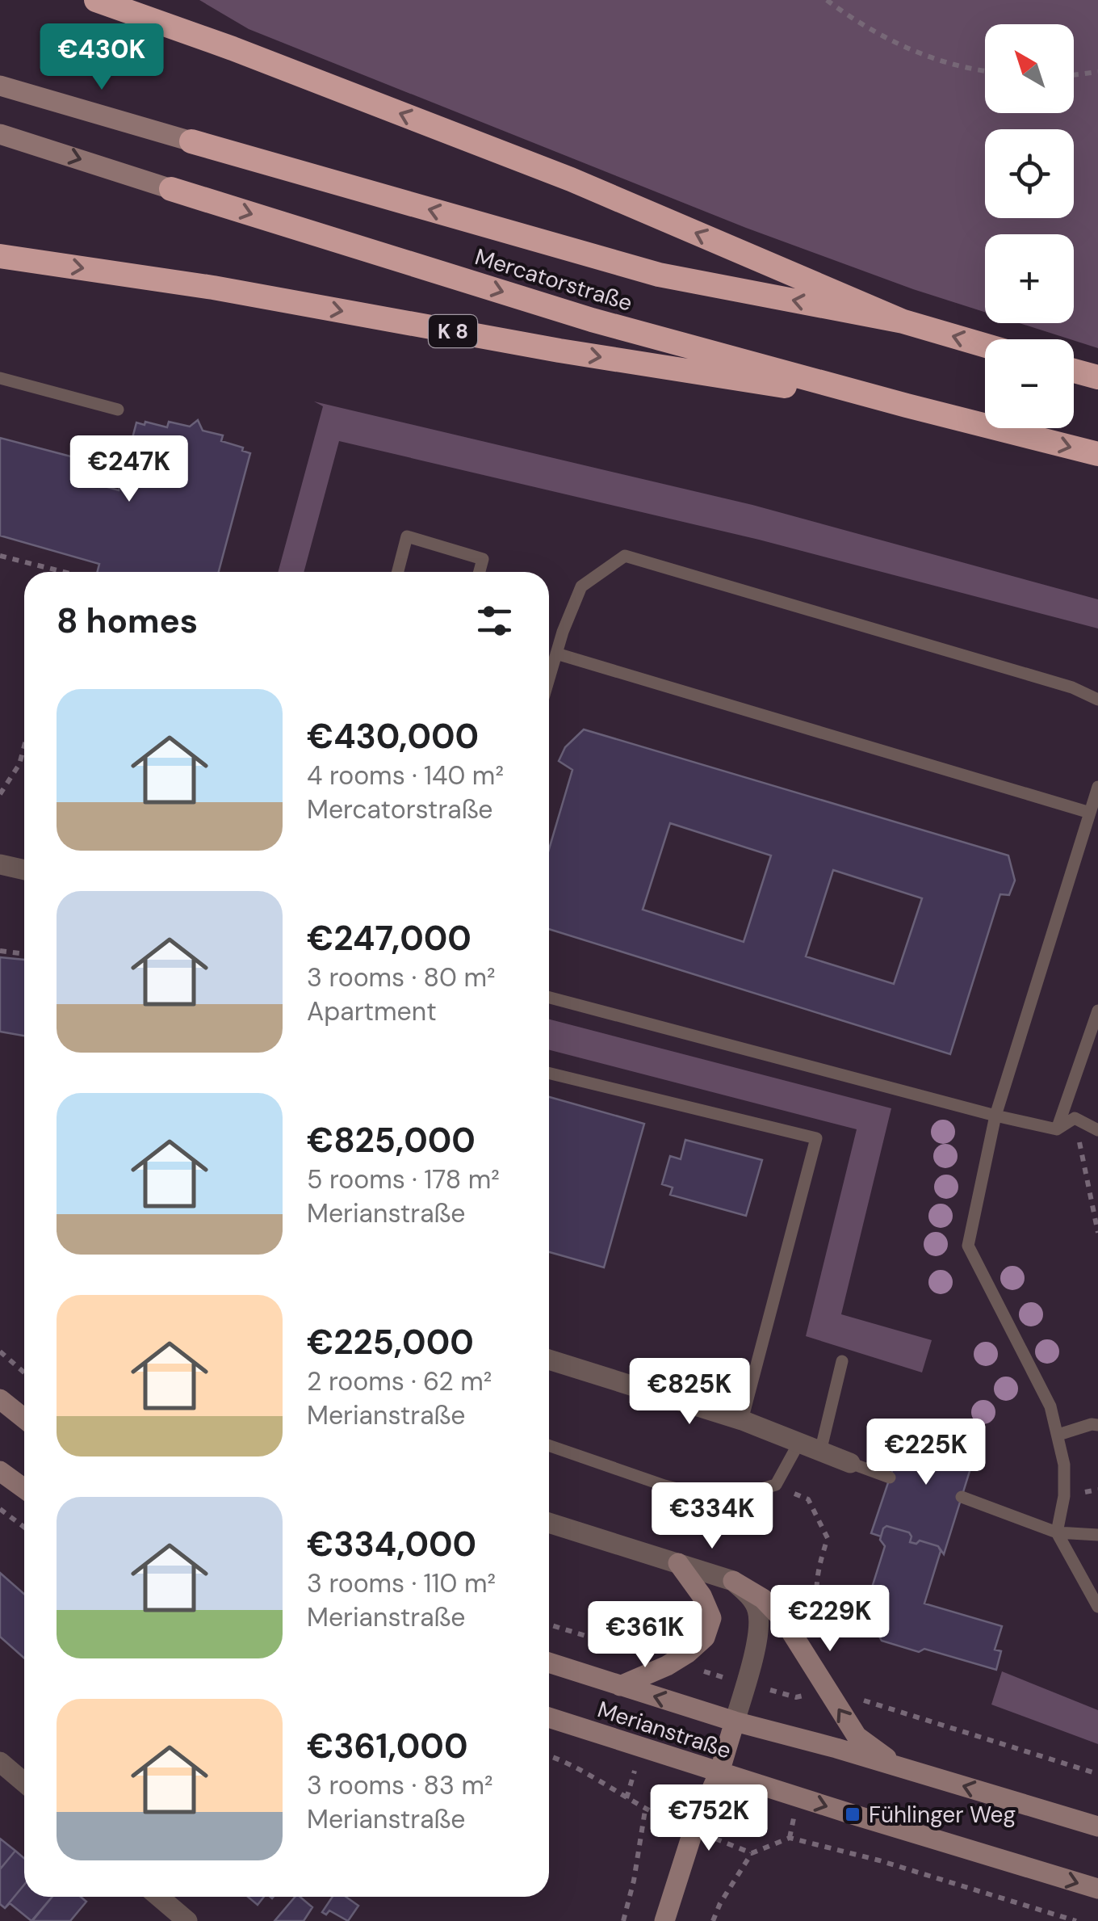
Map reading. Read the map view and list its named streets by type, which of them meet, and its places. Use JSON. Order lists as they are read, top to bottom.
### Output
{
  "streets": {
    "highway": ["Mercatorstraße", "K 8"],
    "street": ["Merianstraße"]
  },
  "crossings": [
    ["Mercatorstraße", "K 8"]
  ],
  "places": {
    "transit": ["Fühlinger Weg"]
  },
  "north": "top left",
  "page": {
    "price": [
      "€430K",
      "€247K",
      "€825K",
      "€225K",
      "€334K",
      "€229K",
      "€361K",
      "€752K"
    ],
    "map_buttons": ["+", "−"],
    "heading": "8 homes",
    "list": [
      {
        "name": "€430,000",
        "note": "4 rooms · 140 m² · Mercatorstraße"
      },
      {
        "name": "€247,000",
        "note": "3 rooms · 80 m² · Apartment"
      },
      {
        "name": "€825,000",
        "note": "5 rooms · 178 m² · Merianstraße"
      },
      {
        "name": "€225,000",
        "note": "2 rooms · 62 m² · Merianstraße"
      },
      {
        "name": "€334,000",
        "note": "3 rooms · 110 m² · Merianstraße"
      },
      {
        "name": "€361,000",
        "note": "3 rooms · 83 m² · Merianstraße"
      }
    ]
  }
}
